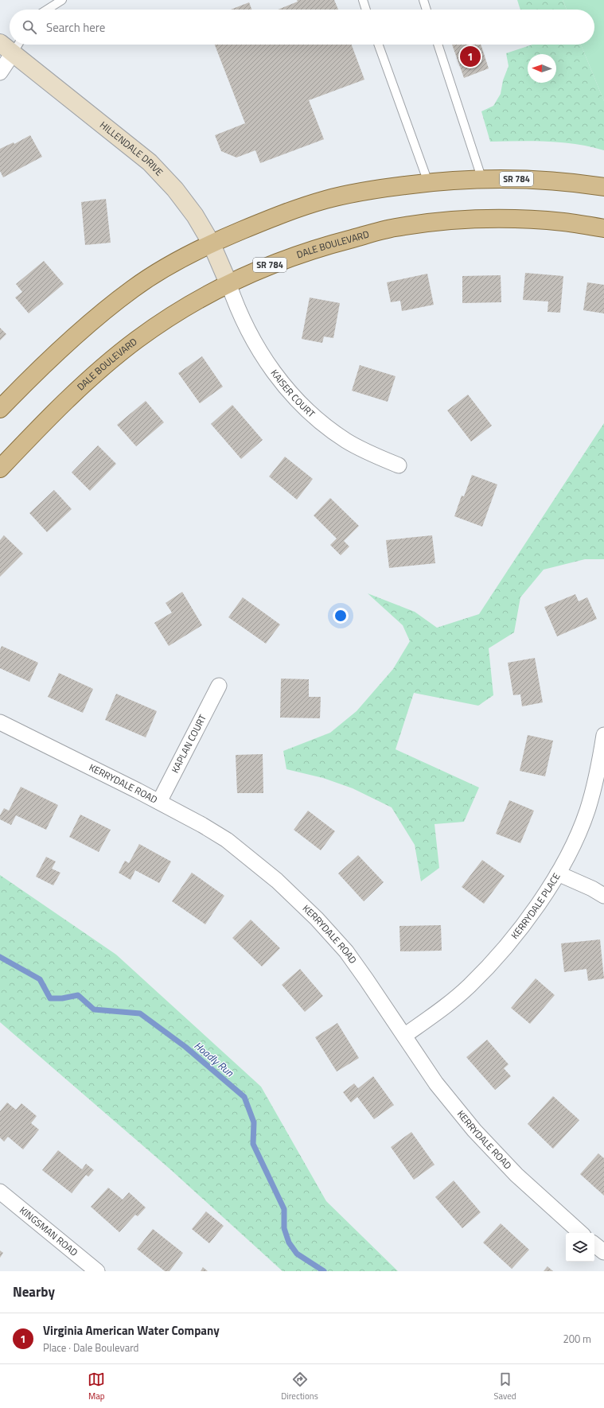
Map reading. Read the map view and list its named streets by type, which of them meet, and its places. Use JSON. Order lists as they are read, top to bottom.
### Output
{
  "streets": {
    "main road": ["HILLENDALE DRIVE", "SR 784", "DALE BOULEVARD"],
    "street": [
      "KAISER COURT",
      "KAPLAN COURT",
      "KERRYDALE ROAD",
      "KERRYDALE PLACE",
      "KINGSMAN ROAD"
    ]
  },
  "crossings": [
    ["HILLENDALE DRIVE", "SR 784"],
    ["HILLENDALE DRIVE", "DALE BOULEVARD"],
    ["HILLENDALE DRIVE", "KAISER COURT"],
    ["DALE BOULEVARD", "KAISER COURT"],
    ["KAPLAN COURT", "KERRYDALE ROAD"],
    ["KERRYDALE ROAD", "KERRYDALE PLACE"]
  ],
  "water": ["Hoadly Run"],
  "north": "left",
  "page": {
    "search": "Search here",
    "pins": "1",
    "heading": "Nearby",
    "list": [
      {
        "mark": "1",
        "name": "Virginia American Water Company",
        "note": "Place · Dale Boulevard",
        "value": "200 m"
      }
    ],
    "nav": ["Map", "Directions", "Saved"]
  }
}
